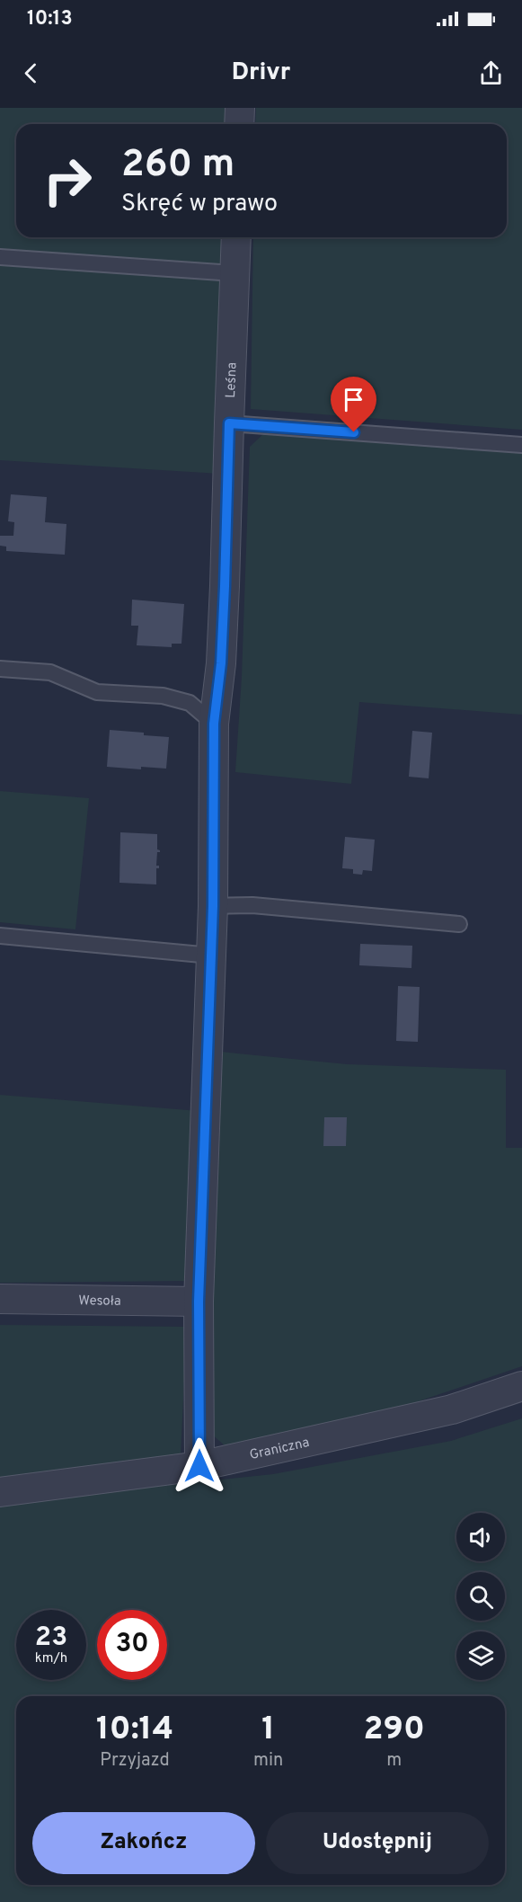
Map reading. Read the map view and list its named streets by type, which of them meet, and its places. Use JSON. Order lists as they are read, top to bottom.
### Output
{
  "streets": {
    "street": ["Leśna", "Wesoła", "Graniczna"]
  },
  "crossings": [
    ["Leśna", "Wesoła"],
    ["Leśna", "Graniczna"]
  ],
  "page": {
    "status": "10:13",
    "header": "Drivr",
    "turn": ["260 m", "Skręć w prawo"],
    "speed": "23 km/h",
    "limit": "30",
    "eta": [
      "10:14",
      "Przyjazd",
      "1",
      "min",
      "290",
      "m"
    ],
    "buttons": ["Zakończ", "Udostępnij"]
  }
}
